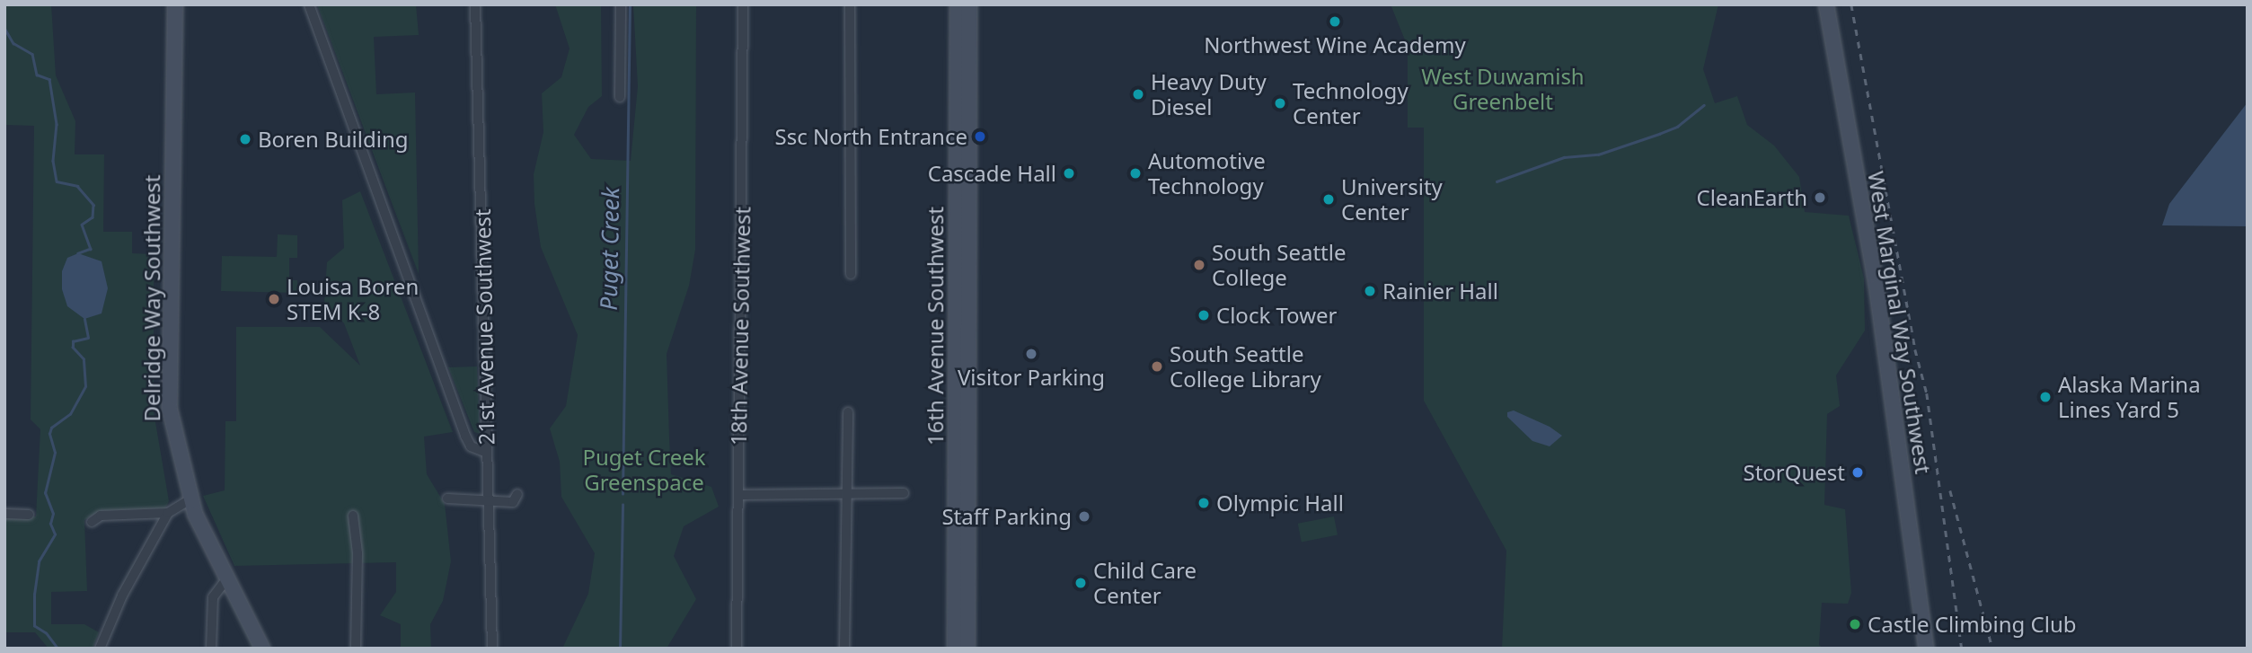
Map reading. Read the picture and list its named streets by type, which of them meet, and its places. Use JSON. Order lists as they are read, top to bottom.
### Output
{
  "streets": {
    "main road": ["Delridge Way Southwest", "West Marginal Way Southwest", "16th Avenue Southwest"],
    "street": ["18th Avenue Southwest", "21st Avenue Southwest"]
  },
  "water": ["Puget Creek"],
  "parks": ["West Duwamish Greenbelt", "Puget Creek Greenspace"],
  "places": [
    "Northwest Wine Academy",
    "Heavy Duty Diesel",
    "Technology Center",
    "Ssc North Entrance",
    "Boren Building",
    "Cascade Hall",
    "Automotive Technology",
    "CleanEarth",
    "University Center",
    "South Seattle College",
    "Rainier Hall",
    "Louisa Boren STEM K-8",
    "Clock Tower",
    "Visitor Parking",
    "South Seattle College Library",
    "Alaska Marina Lines Yard 5",
    "StorQuest",
    "Olympic Hall",
    "Staff Parking",
    "Child Care Center",
    "Castle Climbing Club"
  ]
}
